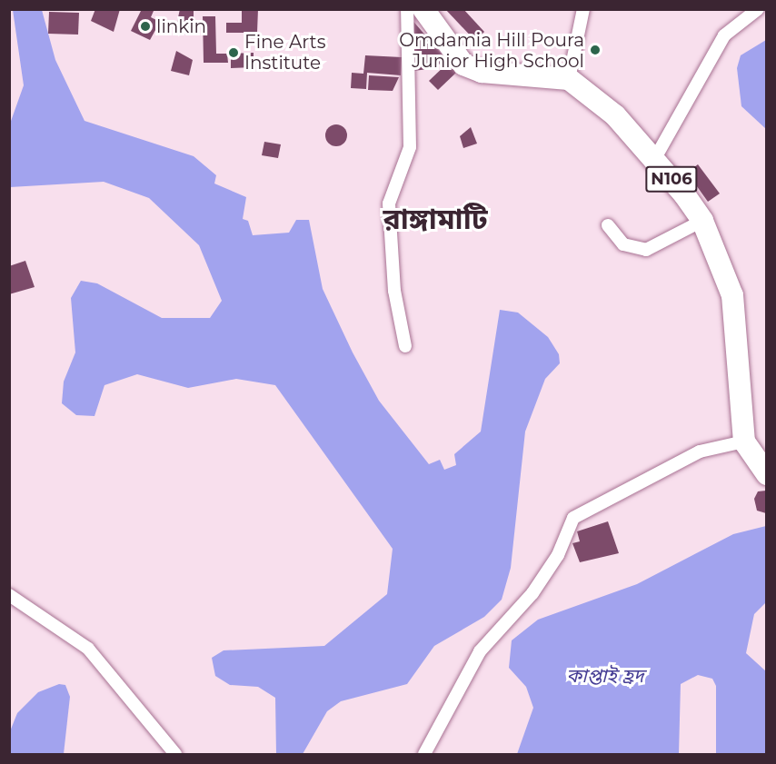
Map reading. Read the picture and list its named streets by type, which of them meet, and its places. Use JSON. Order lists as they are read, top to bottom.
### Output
{
  "streets": {
    "highway": ["N106"]
  },
  "districts": ["রাঙ্গামাটি"],
  "water": ["কাপ্তাই হ্রদ"],
  "places": ["linkin", "Omdamia Hill Poura Junior High School", "Fine Arts Institute"]
}
